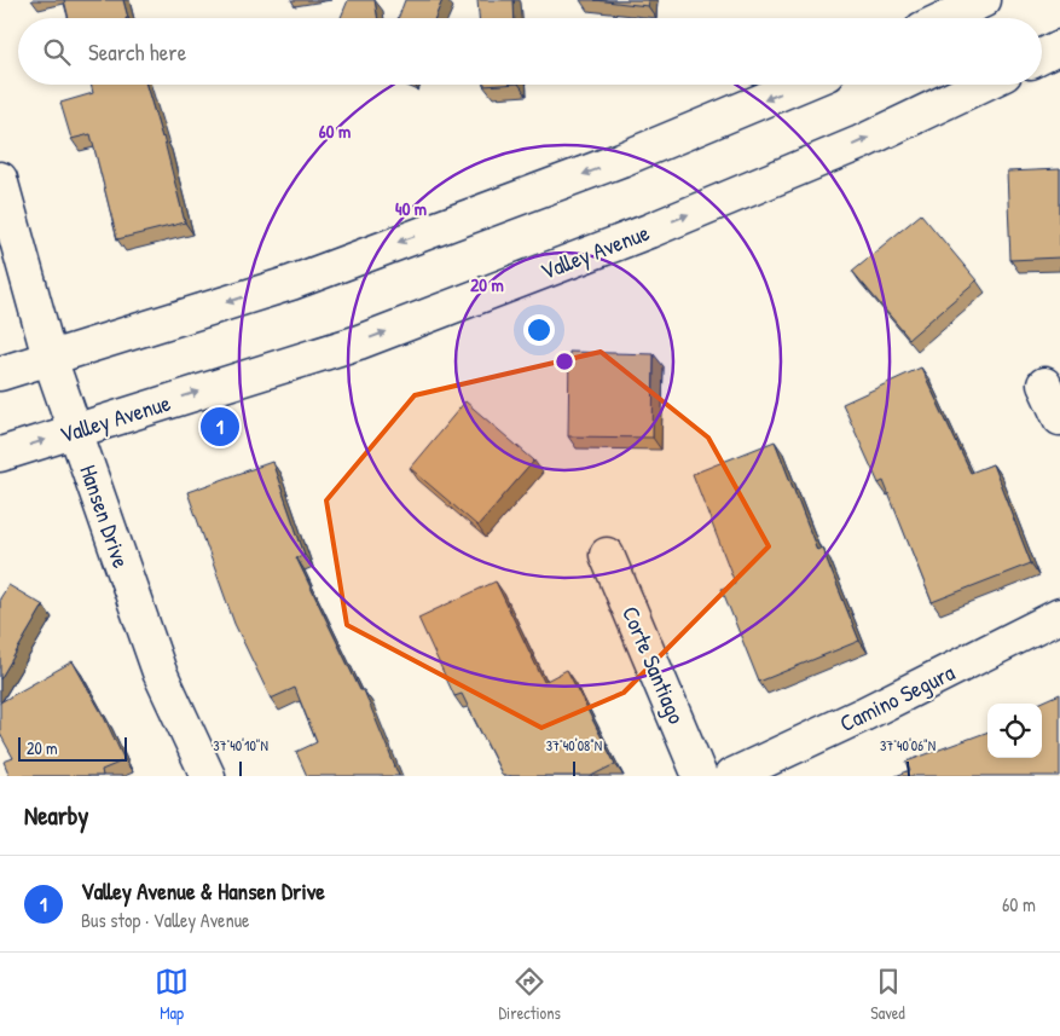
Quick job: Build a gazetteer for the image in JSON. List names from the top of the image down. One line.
{"streets":{"main road":["Valley Avenue","Hansen Drive","Corte Santiago","Camino Segura"]},"crossings":[["Valley Avenue","Hansen Drive"]],"scale_bar":"20 m","page":{"search":"Search here","pins":"1","scale":"20 m","heading":"Nearby","list":[{"mark":"1","name":"Valley Avenue & Hansen Drive","note":"Bus stop · Valley Avenue","value":"60 m"}],"nav":["Map","Directions","Saved"]},"coordinates":["37°40'10\"N","37°40'08\"N","37°40'06\"N"],"rings":["60 m","40 m","20 m"]}
